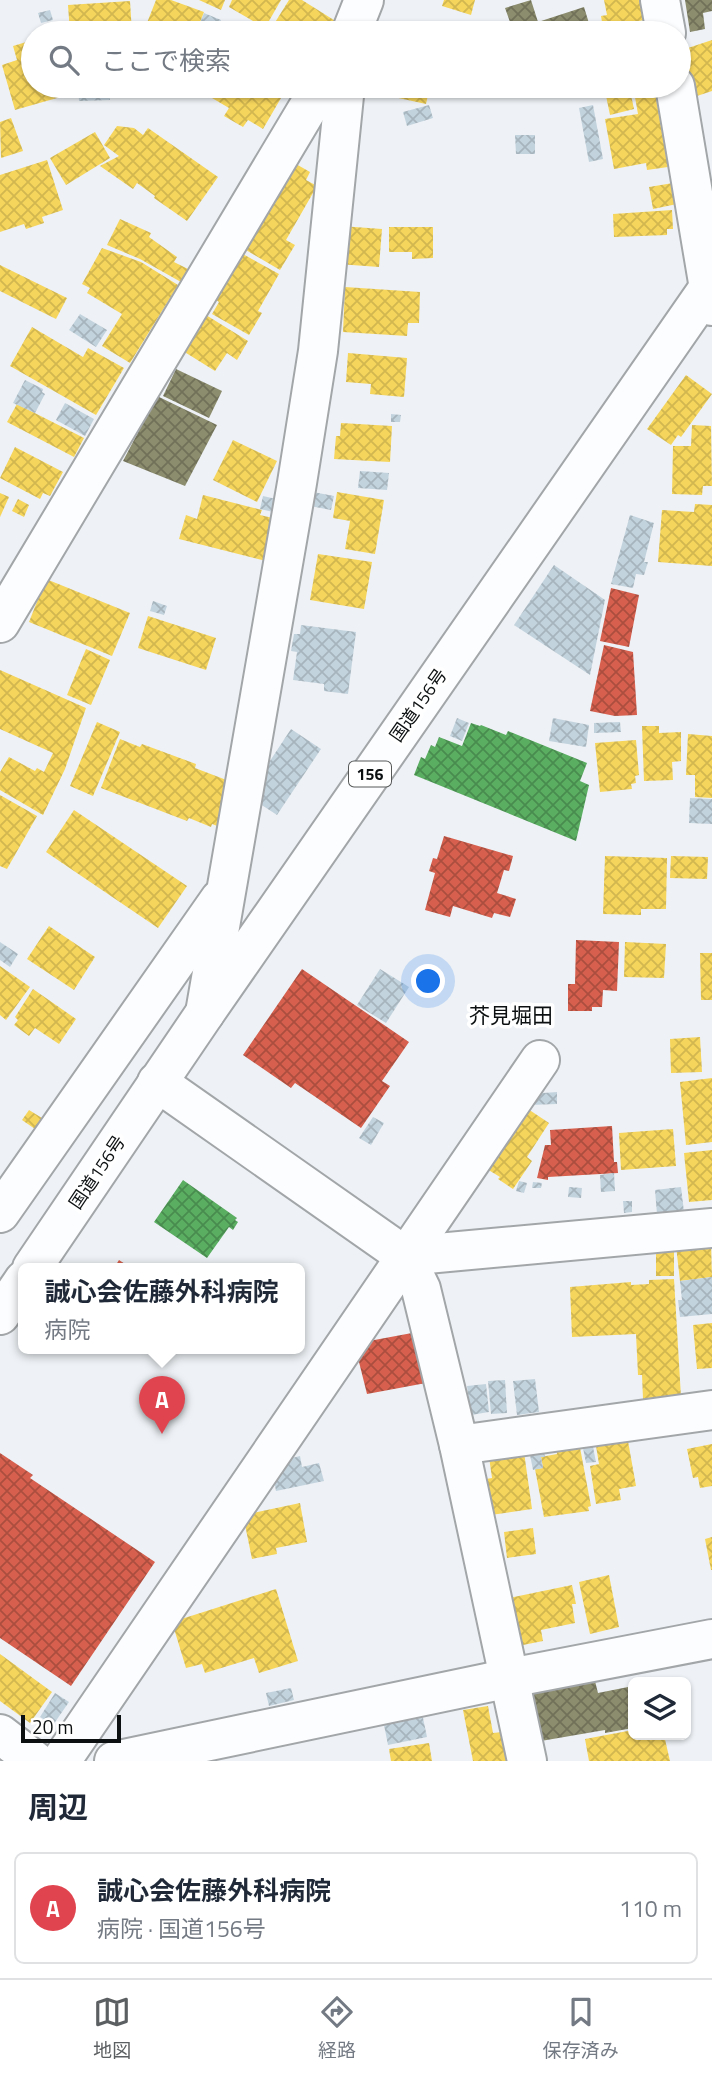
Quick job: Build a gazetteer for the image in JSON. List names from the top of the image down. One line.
{"streets":{"main road":["国道156号","156"]},"districts":["芥見堀田"],"scale_bar":"20 m","page":{"search":"ここで検索","popup":["誠心会佐藤外科病院","病院"],"pins":"A","scale":"20 m","heading":"周辺","list":[{"mark":"A","name":"誠心会佐藤外科病院","note":"病院 · 国道156号","value":"110 m"}],"nav":["地図","経路","保存済み"]}}
